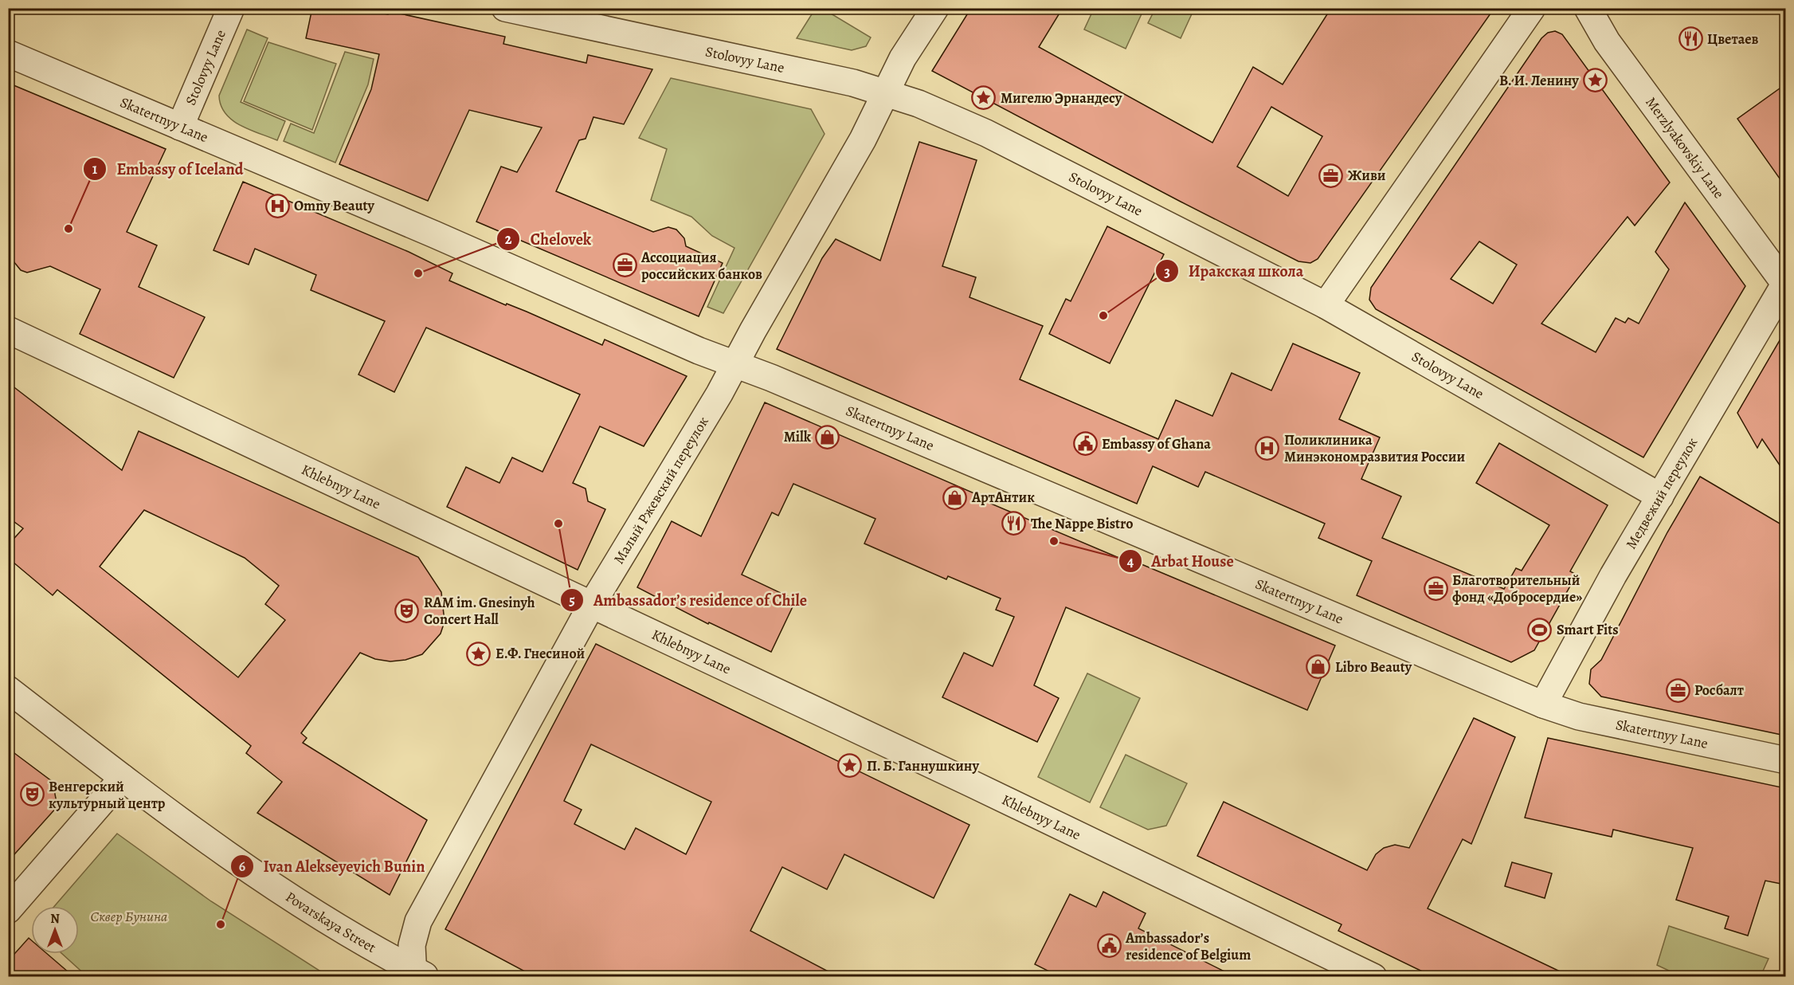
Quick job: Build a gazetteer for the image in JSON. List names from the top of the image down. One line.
{"streets":{"street":["Stolovyy Lane","Skatertnyy Lane","Merzlyakovskiy Lane","Khlebnyy Lane","Малый Ржевский переулок","Медвежий переулок","Povarskaya Street"]},"crossings":[["Stolovyy Lane","Skatertnyy Lane"],["Stolovyy Lane","Малый Ржевский переулок"],["Stolovyy Lane","Медвежий переулок"],["Skatertnyy Lane","Малый Ржевский переулок"],["Skatertnyy Lane","Медвежий переулок"],["Merzlyakovskiy Lane","Медвежий переулок"],["Khlebnyy Lane","Малый Ржевский переулок"],["Малый Ржевский переулок","Povarskaya Street"]],"parks":["Сквер Бунина"],"places":{"restaurant":["Цветаев","The Nappe Bistro"],"place":["В. И. Ленину","Мигелю Эрнандесу","Е.Ф. Гнесиной","П. Б. Ганнушкину"],"office":["Живи","Ассоциация российских банков","Благотворительный фонд «Добросердие»","Росбалт"],"hospital":["Omny Beauty","Поликлиника Минэкономразвития России"],"other":["Embassy of Iceland","Chelovek","Иракская школа","Ambassador’s residence of Chile","Arbat House","Ivan Alekseyevich Bunin"],"shop":["Milk","АртАнтик","Libro Beauty"],"public building":["Embassy of Ghana","Ambassador’s residence of Belgium"],"theatre":["RAM im. Gnesinyh Concert Hall","Венгерский культурный центр"],"sports":["Smart Fits"]},"north":"top"}
